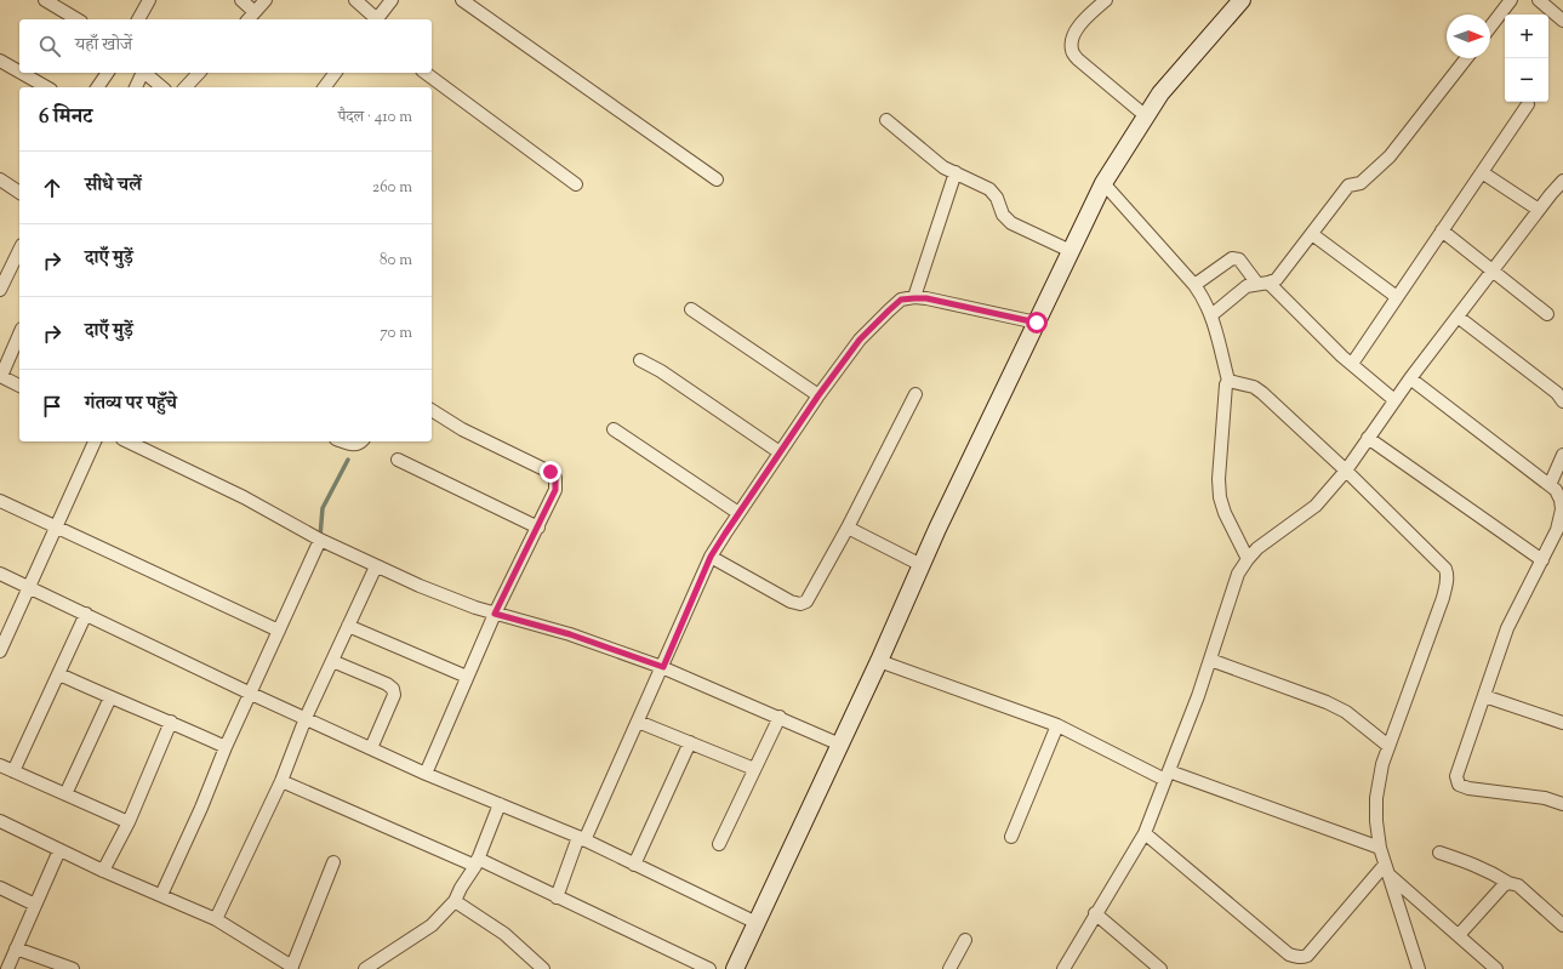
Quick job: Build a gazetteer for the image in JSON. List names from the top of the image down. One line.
{"north":"right","page":{"map_buttons":["+","−"],"search":"यहाँ खोजें","heading":["6 मिनट","पैदल · 410 m"],"list":[["सीधे चलें","260 m"],["दाएँ मुड़ें","80 m"],["दाएँ मुड़ें","70 m"],"गंतव्य पर पहुँचे"]}}
